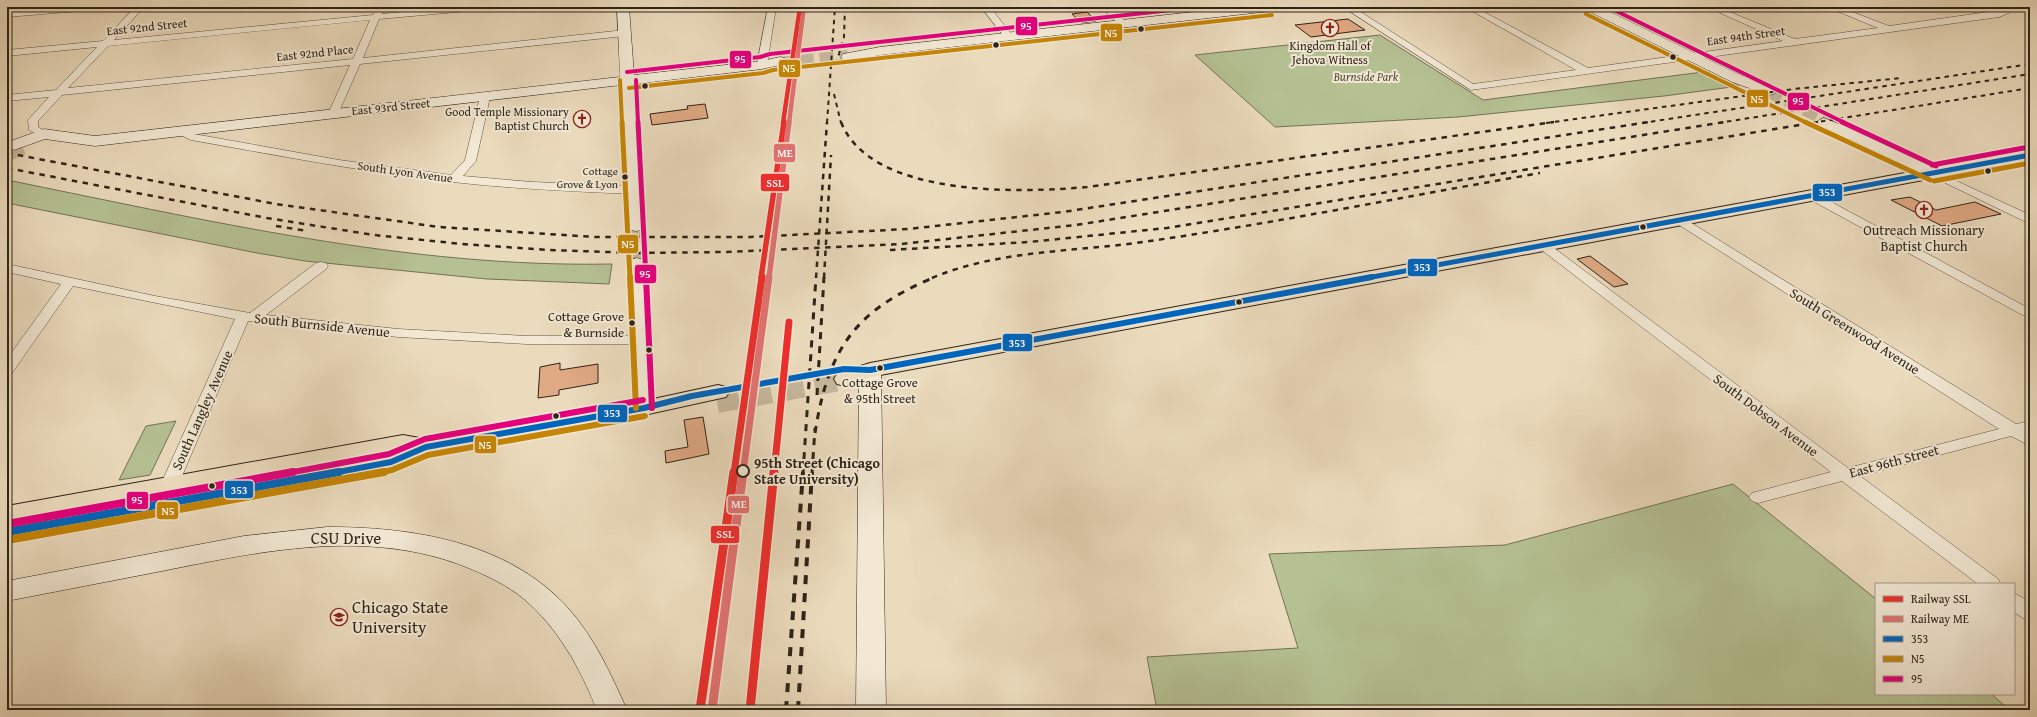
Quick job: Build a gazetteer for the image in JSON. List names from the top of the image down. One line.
{"streets":{"street":["East 92nd Street","East 94th Street","East 92nd Place","East 93rd Street","South Lyon Avenue","South Burnside Avenue","South Greenwood Avenue","South Langley Avenue","South Dobson Avenue","East 96th Street","CSU Drive"]},"crossings":[["East 93rd Street","South Lyon Avenue"],["South Burnside Avenue","South Langley Avenue"],["South Greenwood Avenue","East 96th Street"],["South Dobson Avenue","East 96th Street"]],"parks":["Burnside Park"],"places":{"church":["Kingdom Hall of Jehova Witness","Good Temple Missionary Baptist Church","Outreach Missionary Baptist Church"],"other":["Cottage Grove & Lyon","Cottage Grove & Burnside","Cottage Grove & 95th Street","95th Street (Chicago State University)"],"school or university":["Chicago State University"]},"lines":["rail line SSL","rail line ME","transit line 95","transit line N5","transit line 353"],"legend":["Railway SSL","Railway ME","353","N5","95"]}
